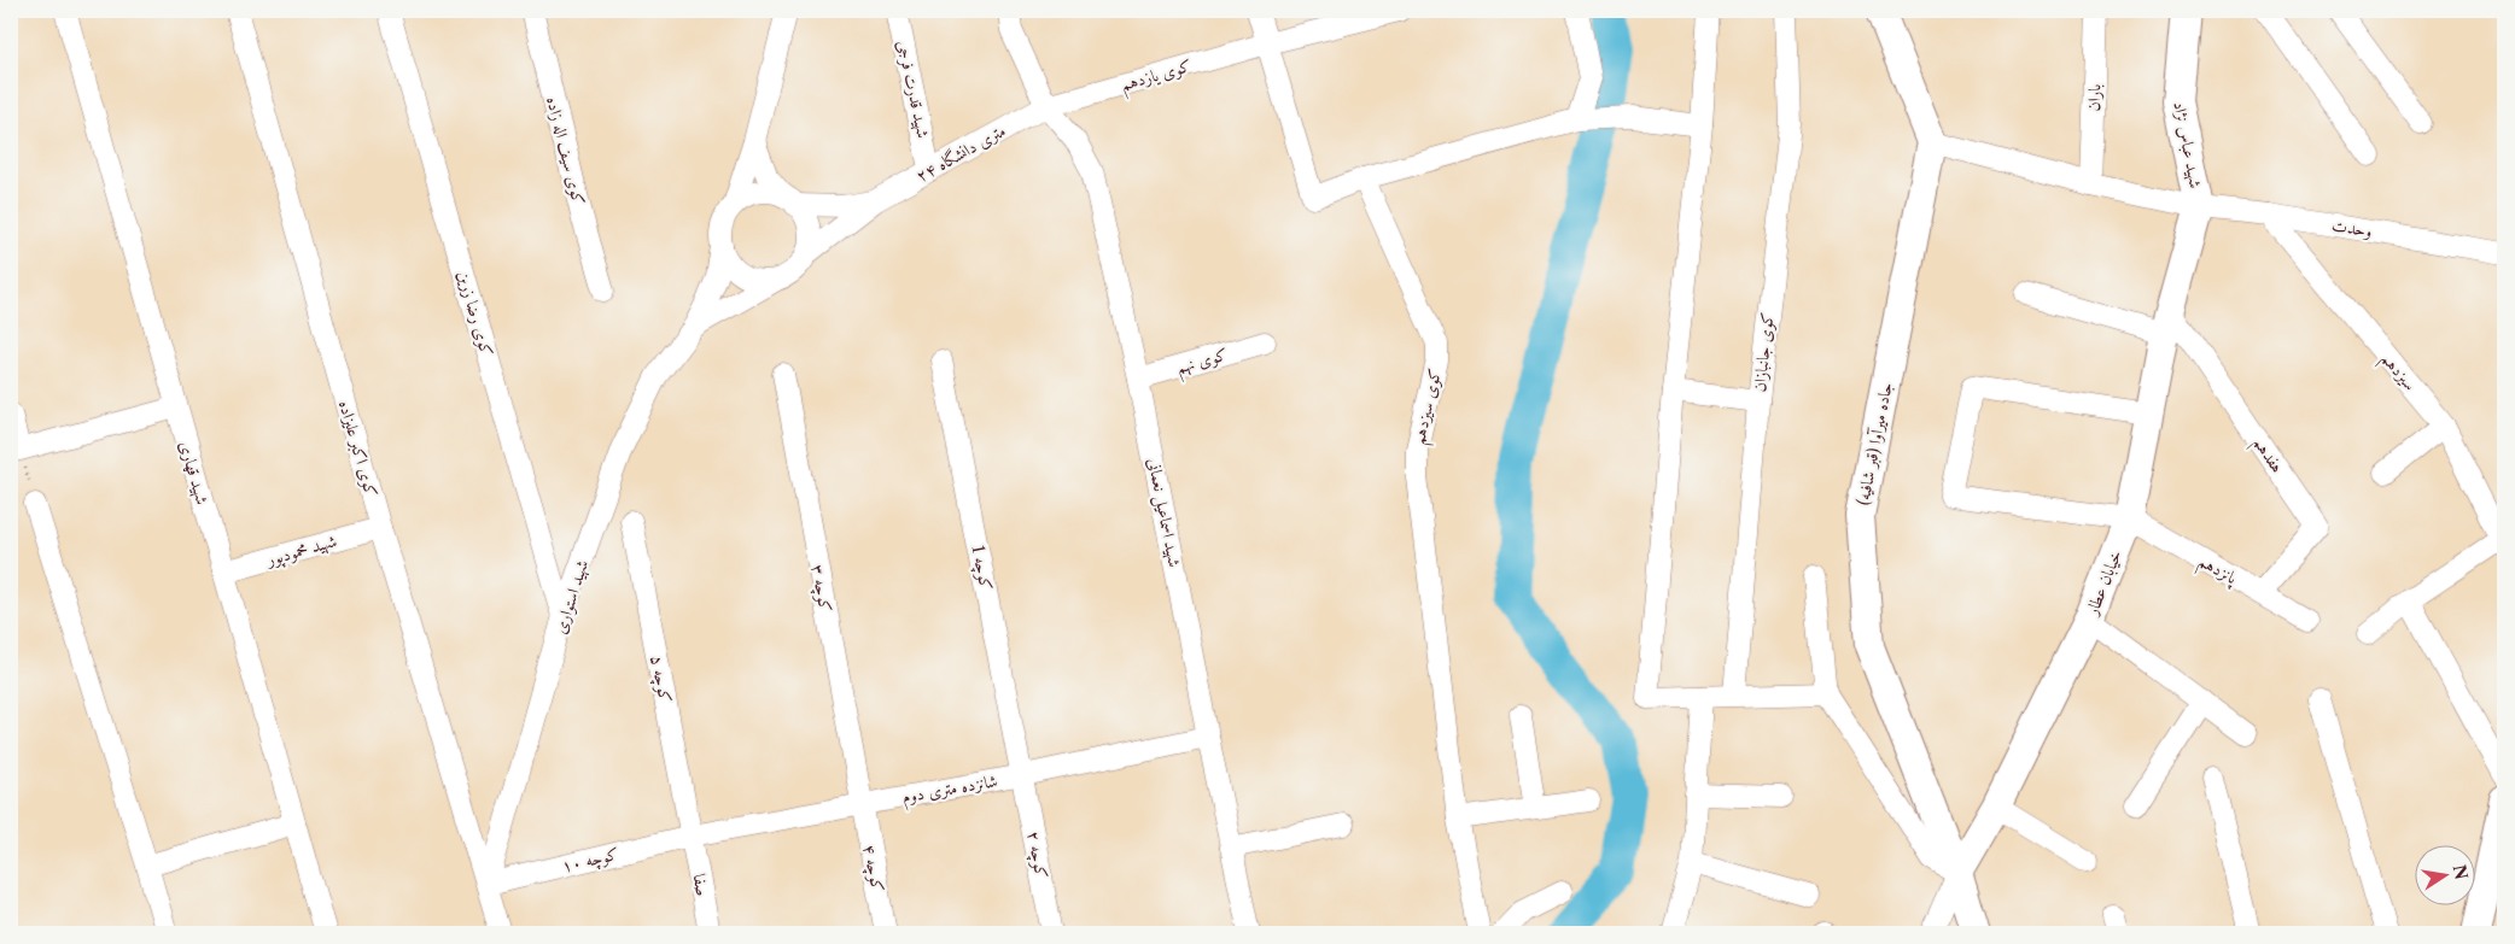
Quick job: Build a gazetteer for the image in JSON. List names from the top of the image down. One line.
{"streets":{"street":["کوی یازدهم","شهید قدرت فرجی","باران","شهید عباس نژاد","کوی سیف اله زاده","۲۴ متری دانشگاه","وحدت","کوی رضا زرین","کوی جانبازان","کوی نهم","سیزدهم","کوی سیزدهم","جاده میرآوا (قبر شافیه)","کوی اکبر علیزاده","هفدهم","شهید قهاری","شهید اسماعیل نعمانی","شهید محمودپور","کوچه 1","پانزدهم","خیابان عطار","کوچه ۳","شهید استواری","کوچه ۵","شانزده متری دوم","کوچه ۲","کوچه ۱۰","کوچه ۴","صفا"]},"crossings":[["کوی یازدهم","۲۴ متری دانشگاه"],["کوی یازدهم","شهید اسماعیل نعمانی"],["شهید قدرت فرجی","۲۴ متری دانشگاه"],["باران","وحدت"],["شهید عباس نژاد","وحدت"],["شهید عباس نژاد","خیابان عطار"],["۲۴ متری دانشگاه","شهید اسماعیل نعمانی"],["۲۴ متری دانشگاه","شهید استواری"],["وحدت","سیزدهم"],["وحدت","جاده میرآوا (قبر شافیه)"],["وحدت","خیابان عطار"],["کوی رضا زرین","شهید استواری"],["کوی نهم","شهید اسماعیل نعمانی"],["جاده میرآوا (قبر شافیه)","خیابان عطار"],["کوی اکبر علیزاده","شهید محمودپور"],["کوی اکبر علیزاده","شهید استواری"],["کوی اکبر علیزاده","کوچه ۱۰"],["هفدهم","پانزدهم"],["هفدهم","خیابان عطار"],["شهید قهاری","شهید محمودپور"],["شهید اسماعیل نعمانی","شانزده متری دوم"],["کوچه 1","شانزده متری دوم"],["کوچه 1","کوچه ۲"],["پانزدهم","خیابان عطار"],["کوچه ۳","شانزده متری دوم"],["کوچه ۳","کوچه ۴"],["شهید استواری","کوچه ۱۰"],["کوچه ۵","شانزده متری دوم"],["کوچه ۵","کوچه ۱۰"],["کوچه ۵","صفا"],["شانزده متری دوم","کوچه ۲"],["شانزده متری دوم","کوچه ۱۰"],["شانزده متری دوم","کوچه ۴"],["شانزده متری دوم","صفا"],["کوچه ۱۰","صفا"]],"north":"right"}
